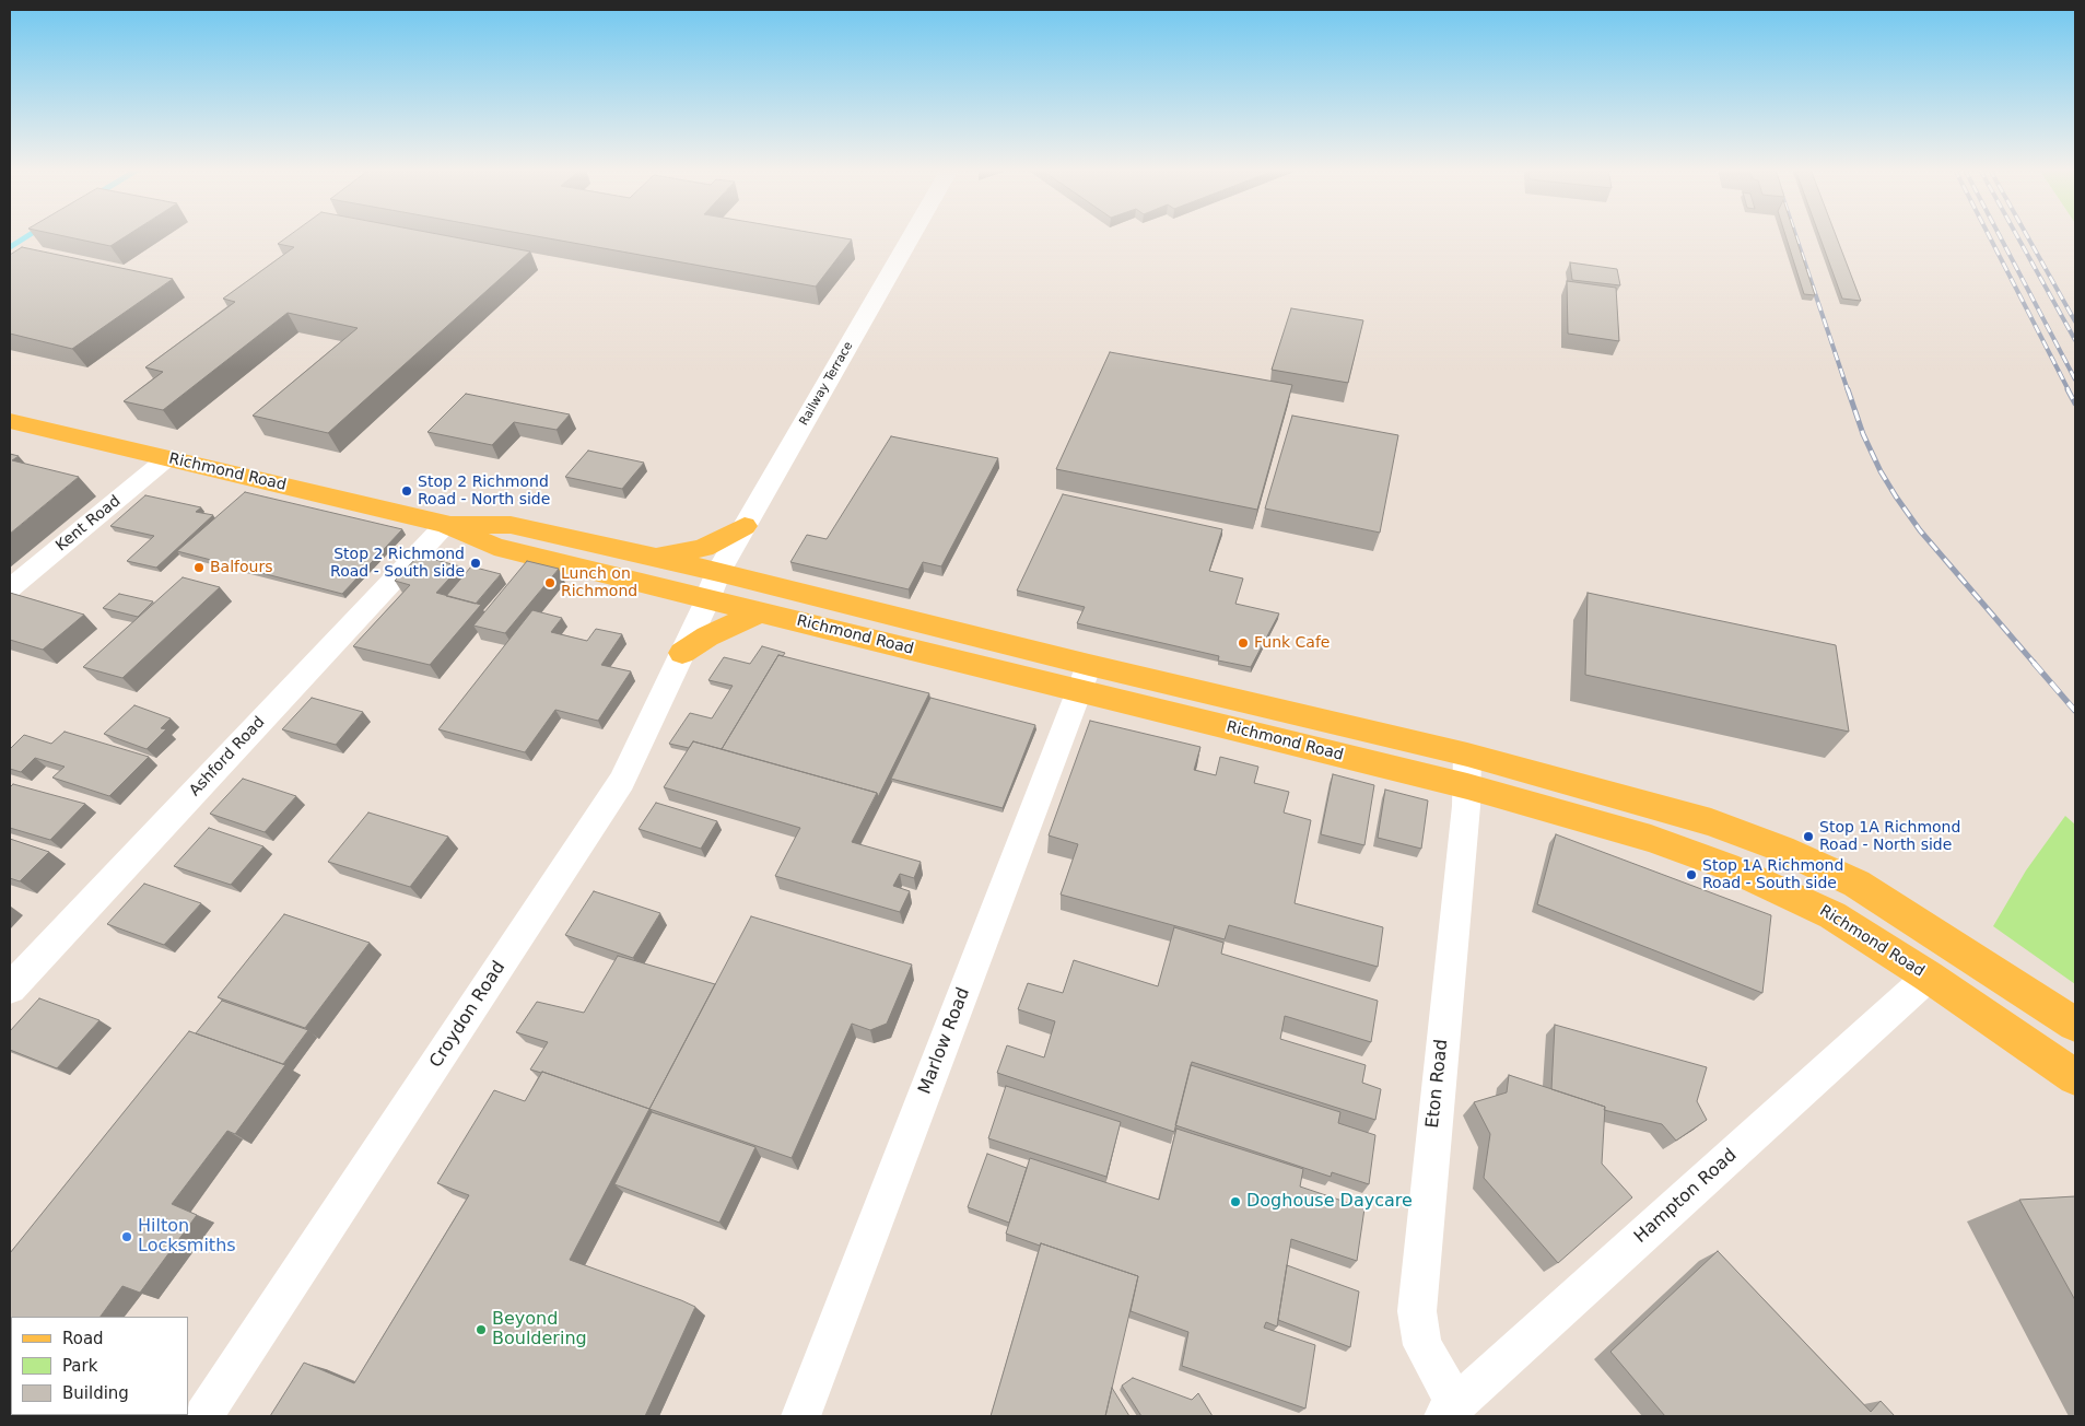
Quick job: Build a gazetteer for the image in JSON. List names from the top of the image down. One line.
{"streets":{"main road":["Railway Terrace","Richmond Road"],"street":["Kent Road","Ashford Road","Croydon Road","Marlow Road","Eton Road","Hampton Road"]},"crossings":[["Railway Terrace","Richmond Road"],["Railway Terrace","Croydon Road"],["Richmond Road","Kent Road"],["Richmond Road","Ashford Road"],["Richmond Road","Croydon Road"],["Richmond Road","Marlow Road"],["Richmond Road","Eton Road"],["Richmond Road","Hampton Road"],["Eton Road","Hampton Road"]],"places":["Stop 2 Richmond Road - North side","Stop 2 Richmond Road - South side","Balfours","Lunch on Richmond","Funk Cafe","Stop 1A Richmond Road - North side","Stop 1A Richmond Road - South side","Doghouse Daycare","Hilton Locksmiths","Beyond Bouldering"],"legend":["Road","Park","Building"]}
